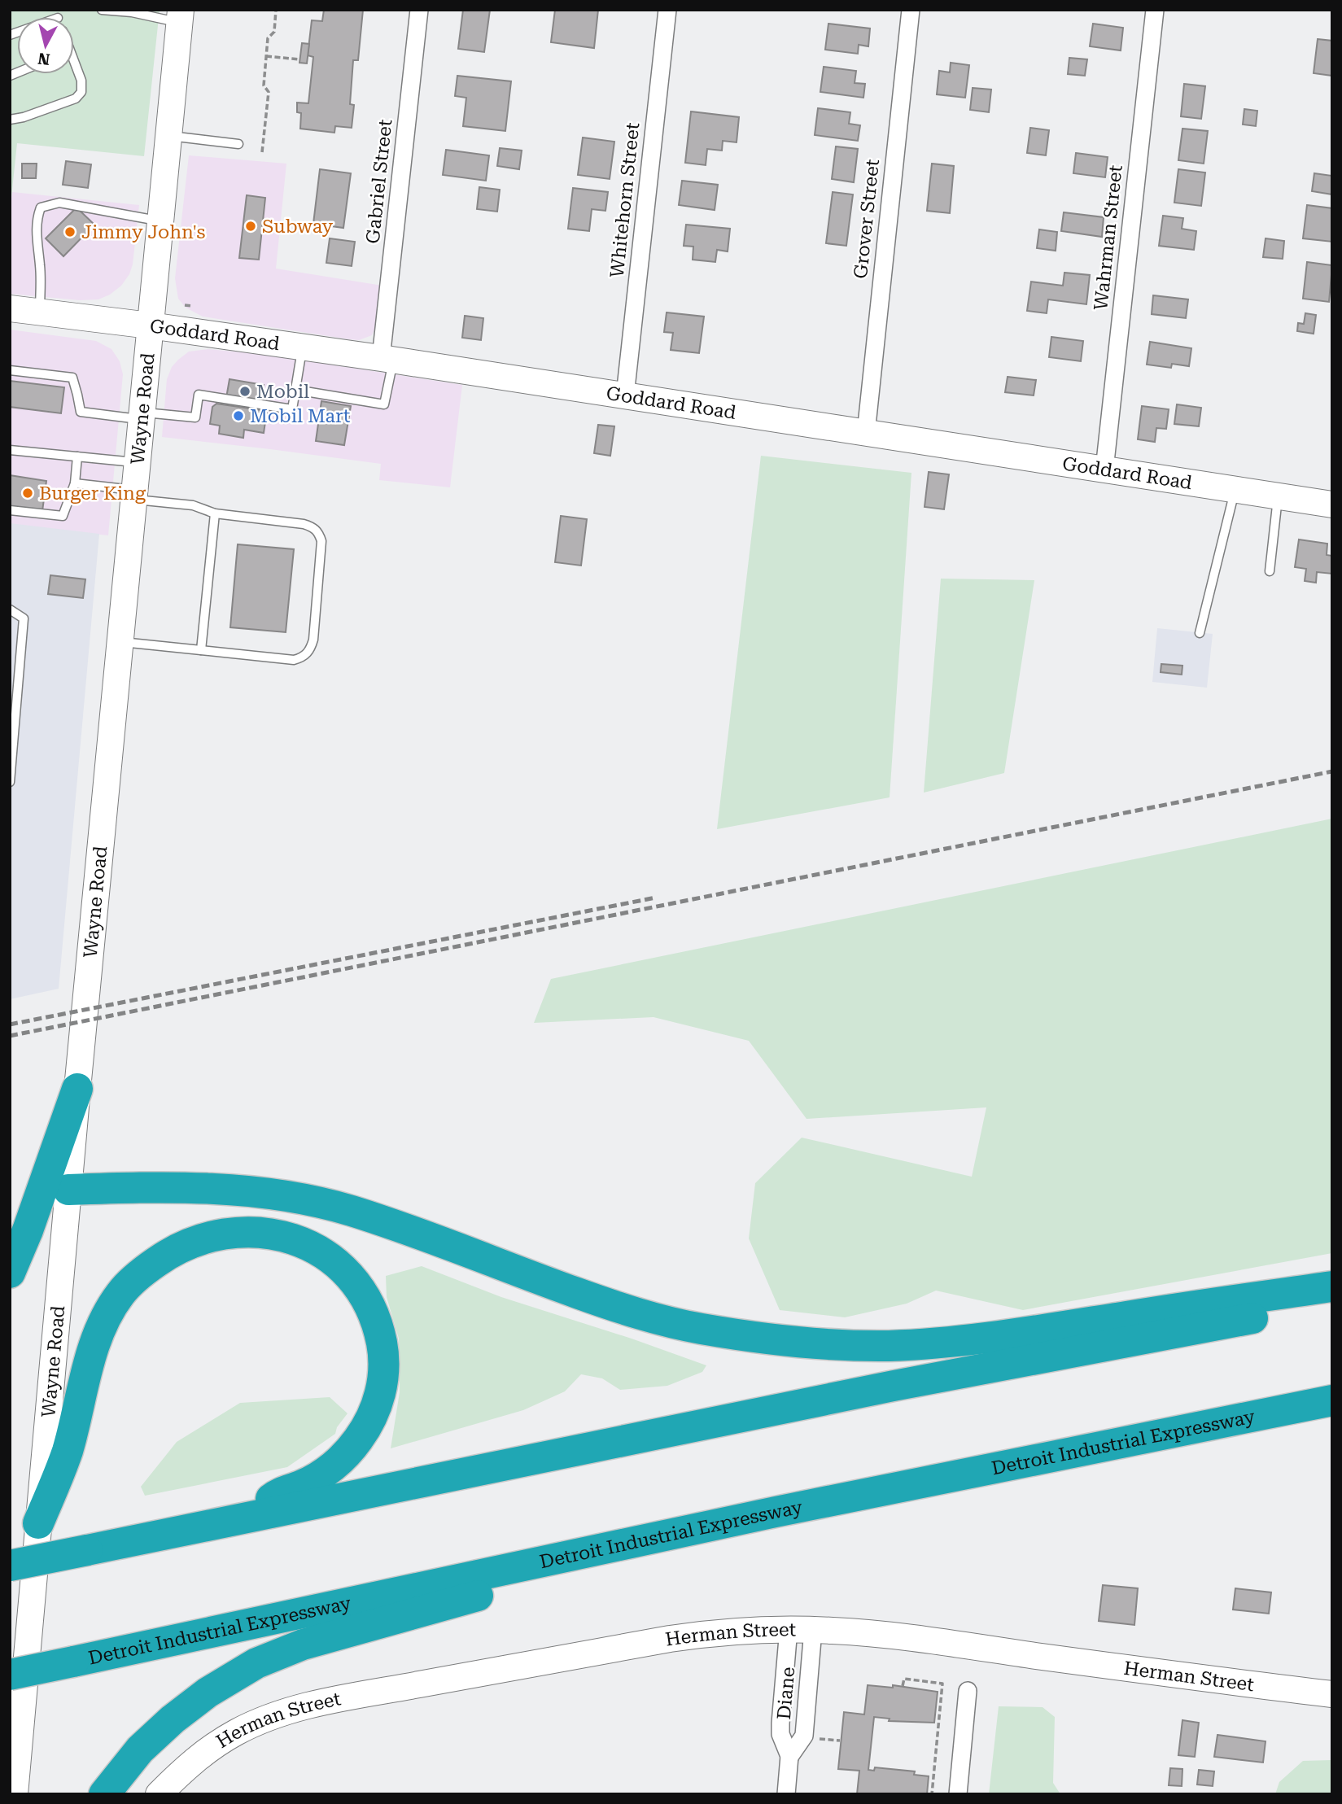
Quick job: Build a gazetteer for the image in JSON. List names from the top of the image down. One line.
{"streets":{"highway":["Detroit Industrial Expressway"],"main road":["Goddard Road","Wayne Road","Herman Street"],"street":["Gabriel Street","Whitehorn Street","Grover Street","Wahrman Street","Diane"]},"crossings":[["Gabriel Street","Goddard Road"],["Whitehorn Street","Goddard Road"],["Grover Street","Goddard Road"],["Wahrman Street","Goddard Road"],["Goddard Road","Wayne Road"],["Herman Street","Diane"]],"places":["Subway","Jimmy John's","Mobil","Mobil Mart","Burger King"],"north":"bottom"}
